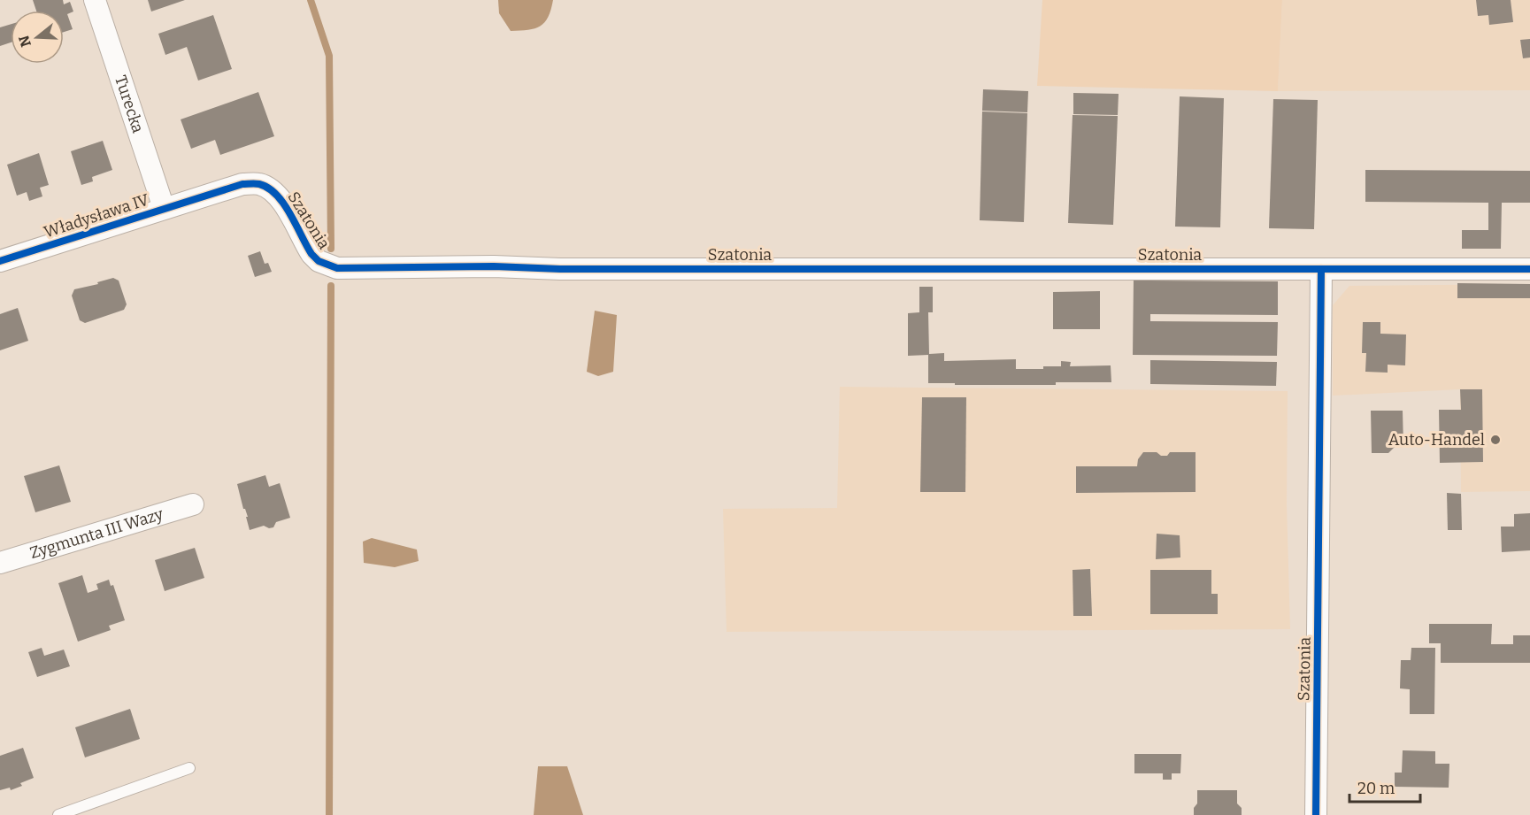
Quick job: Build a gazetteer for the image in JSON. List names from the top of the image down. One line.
{"streets":{"street":["Turecka","Władysława IV","Szatonia","Zygmunta III Wazy"]},"crossings":[["Turecka","Władysława IV"],["Władysława IV","Szatonia"]],"places":["Auto-Handel"],"scale_bar":"20 m","north":"left"}
